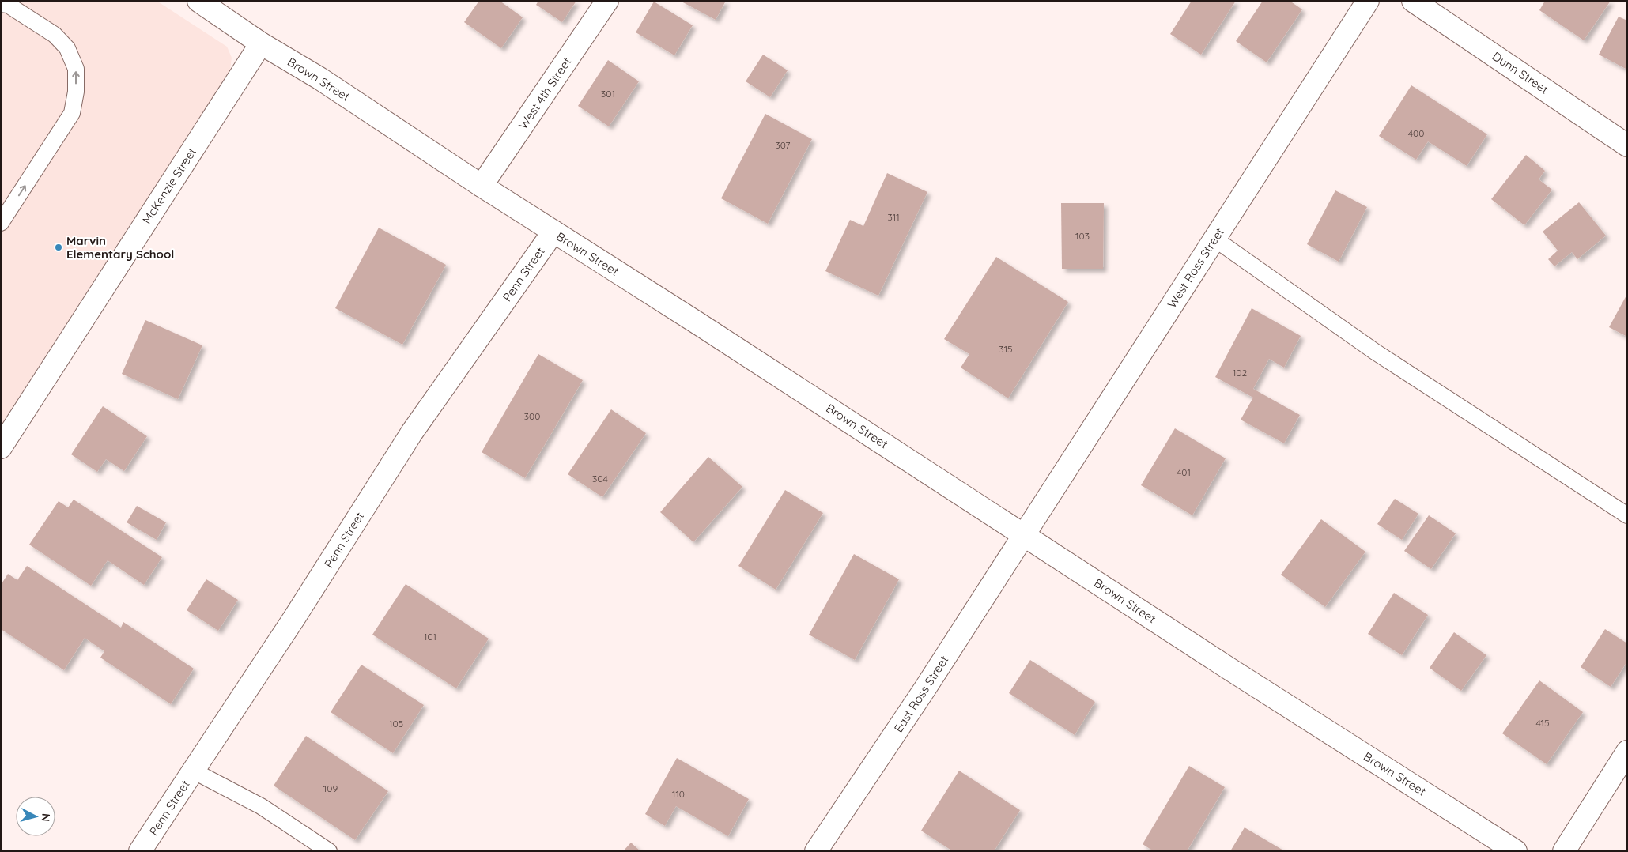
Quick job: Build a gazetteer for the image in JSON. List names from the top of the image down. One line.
{"streets":{"street":["Dunn Street","Brown Street","West 4th Street","McKenzie Street","West Ross Street","Penn Street","East Ross Street"]},"crossings":[["Brown Street","West 4th Street"],["Brown Street","McKenzie Street"],["Brown Street","West Ross Street"],["Brown Street","Penn Street"],["Brown Street","East Ross Street"],["West Ross Street","East Ross Street"]],"places":["Marvin Elementary School"],"house_numbers":["301","400","307","311","103","315","102","300","401","304","101","415","105","109","110"],"north":"right"}
